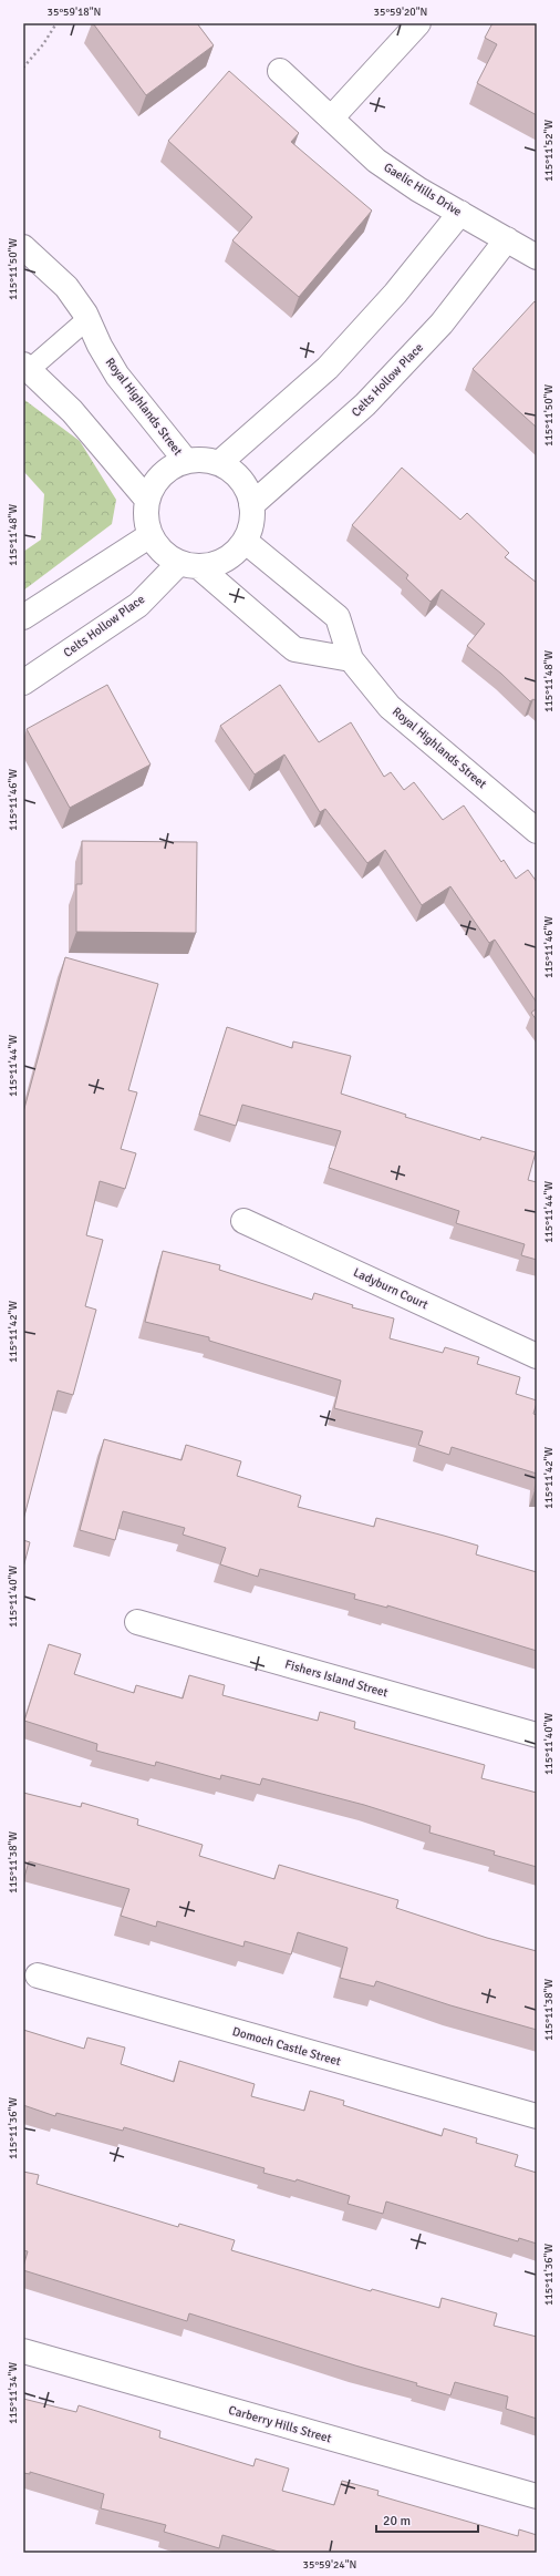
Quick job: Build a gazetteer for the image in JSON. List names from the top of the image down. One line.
{"streets":{"street":["Gaelic Hills Drive","Celts Hollow Place","Royal Highlands Street","Ladyburn Court","Fishers Island Street","Domoch Castle Street","Carberry Hills Street"]},"crossings":[["Gaelic Hills Drive","Celts Hollow Place"],["Celts Hollow Place","Royal Highlands Street"]],"scale_bar":"20 m","coordinates":["35°59'18\"N","35°59'20\"N","115°11'52\"W","115°11'50\"W","115°11'48\"W","115°11'46\"W","115°11'44\"W","115°11'42\"W","115°11'40\"W","115°11'38\"W","115°11'36\"W","115°11'34\"W","35°59'24\"N"]}
